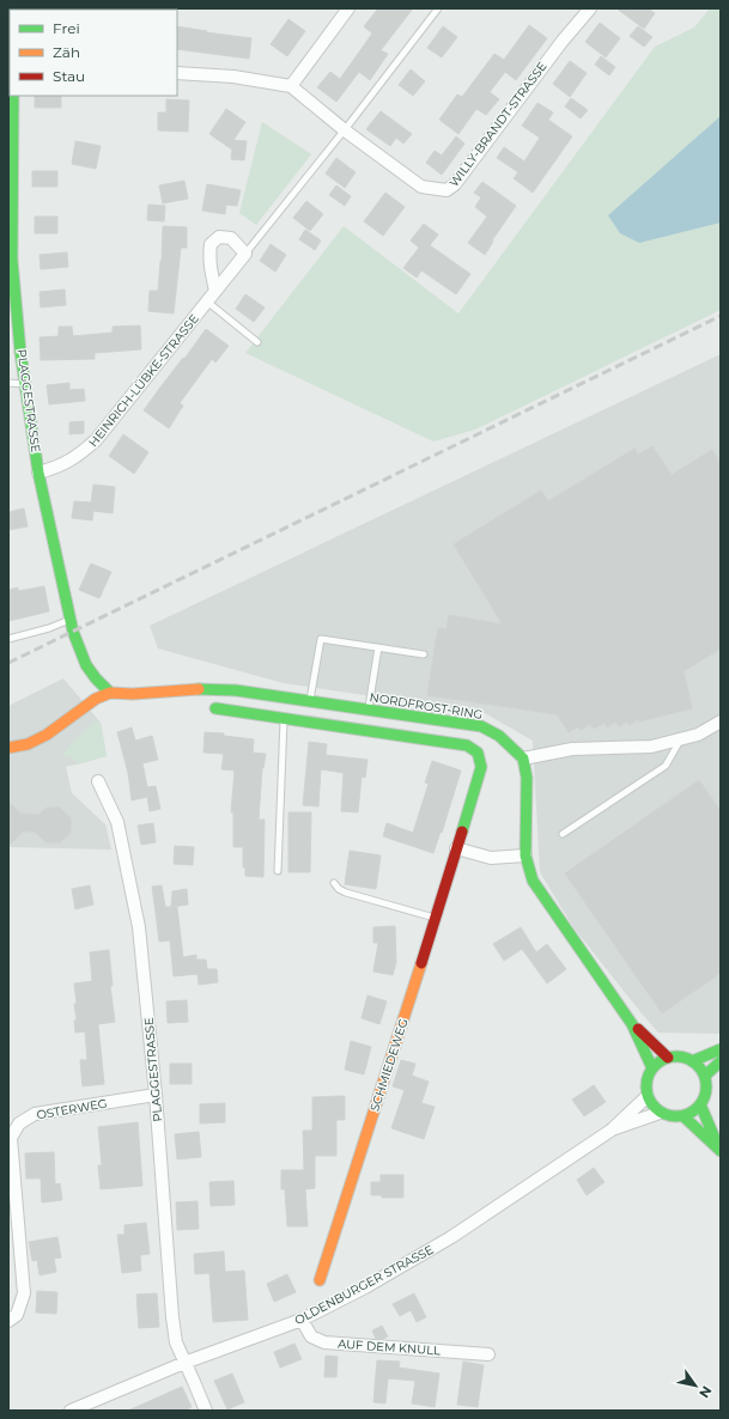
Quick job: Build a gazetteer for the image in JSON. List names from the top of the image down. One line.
{"streets":{"street":["WILLY-BRANDT-STRASSE","HEINRICH-LÜBKE-STRASSE","PLAGGESTRASSE","NORDFROST-RING","SCHMIEDEWEG","OSTERWEG","OLDENBURGER STRASSE","AUF DEM KNULL"]},"crossings":[["WILLY-BRANDT-STRASSE","HEINRICH-LÜBKE-STRASSE"],["HEINRICH-LÜBKE-STRASSE","PLAGGESTRASSE"],["PLAGGESTRASSE","NORDFROST-RING"],["PLAGGESTRASSE","OSTERWEG"],["PLAGGESTRASSE","OLDENBURGER STRASSE"],["OLDENBURGER STRASSE","AUF DEM KNULL"]],"legend":["Frei","Zäh","Stau"],"north":"bottom right"}
